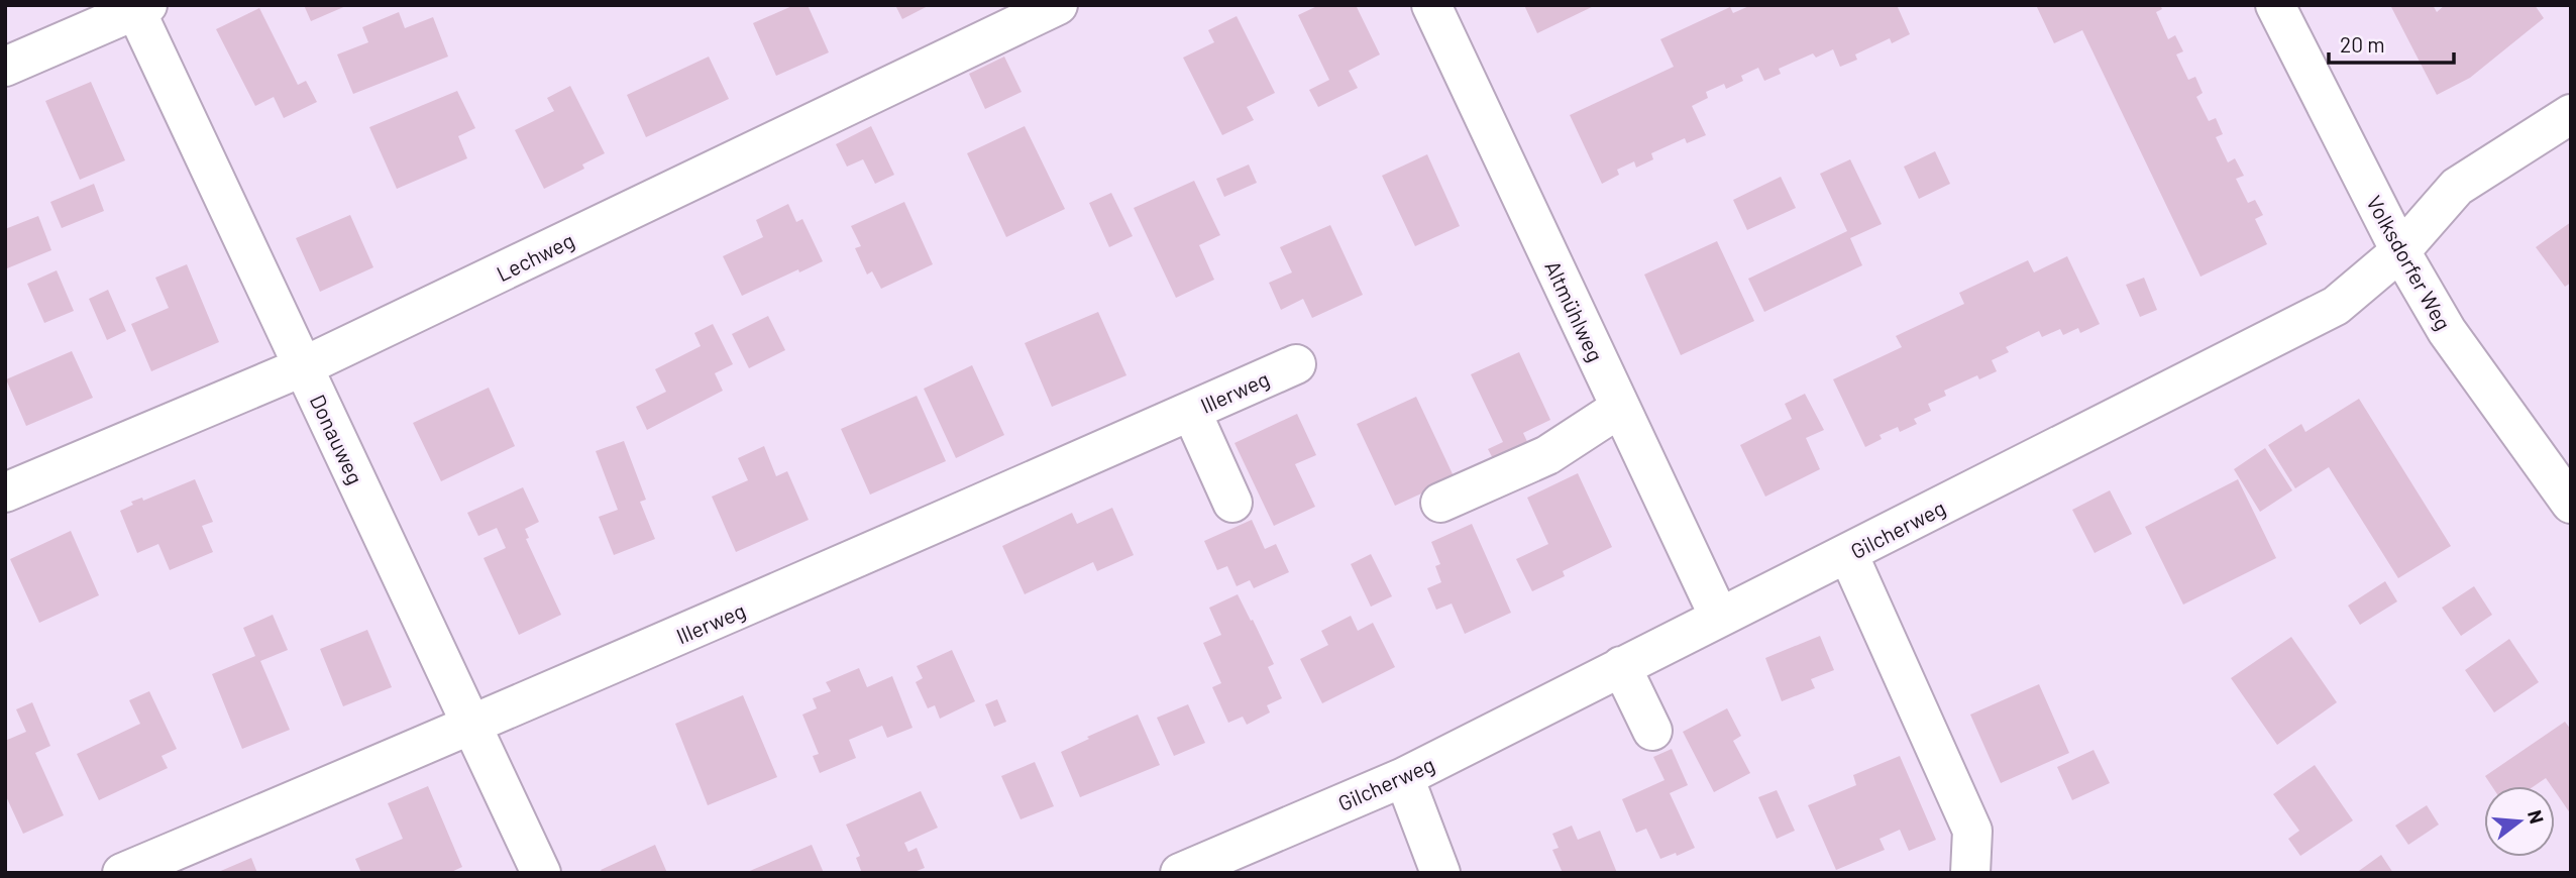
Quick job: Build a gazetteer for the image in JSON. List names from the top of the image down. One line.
{"streets":{"street":["Lechweg","Volksdorfer Weg","Altmühlweg","Illerweg","Donauweg","Gilcherweg"]},"crossings":[["Lechweg","Donauweg"],["Volksdorfer Weg","Gilcherweg"],["Altmühlweg","Gilcherweg"],["Illerweg","Donauweg"]],"scale_bar":"20 m","north":"right"}
